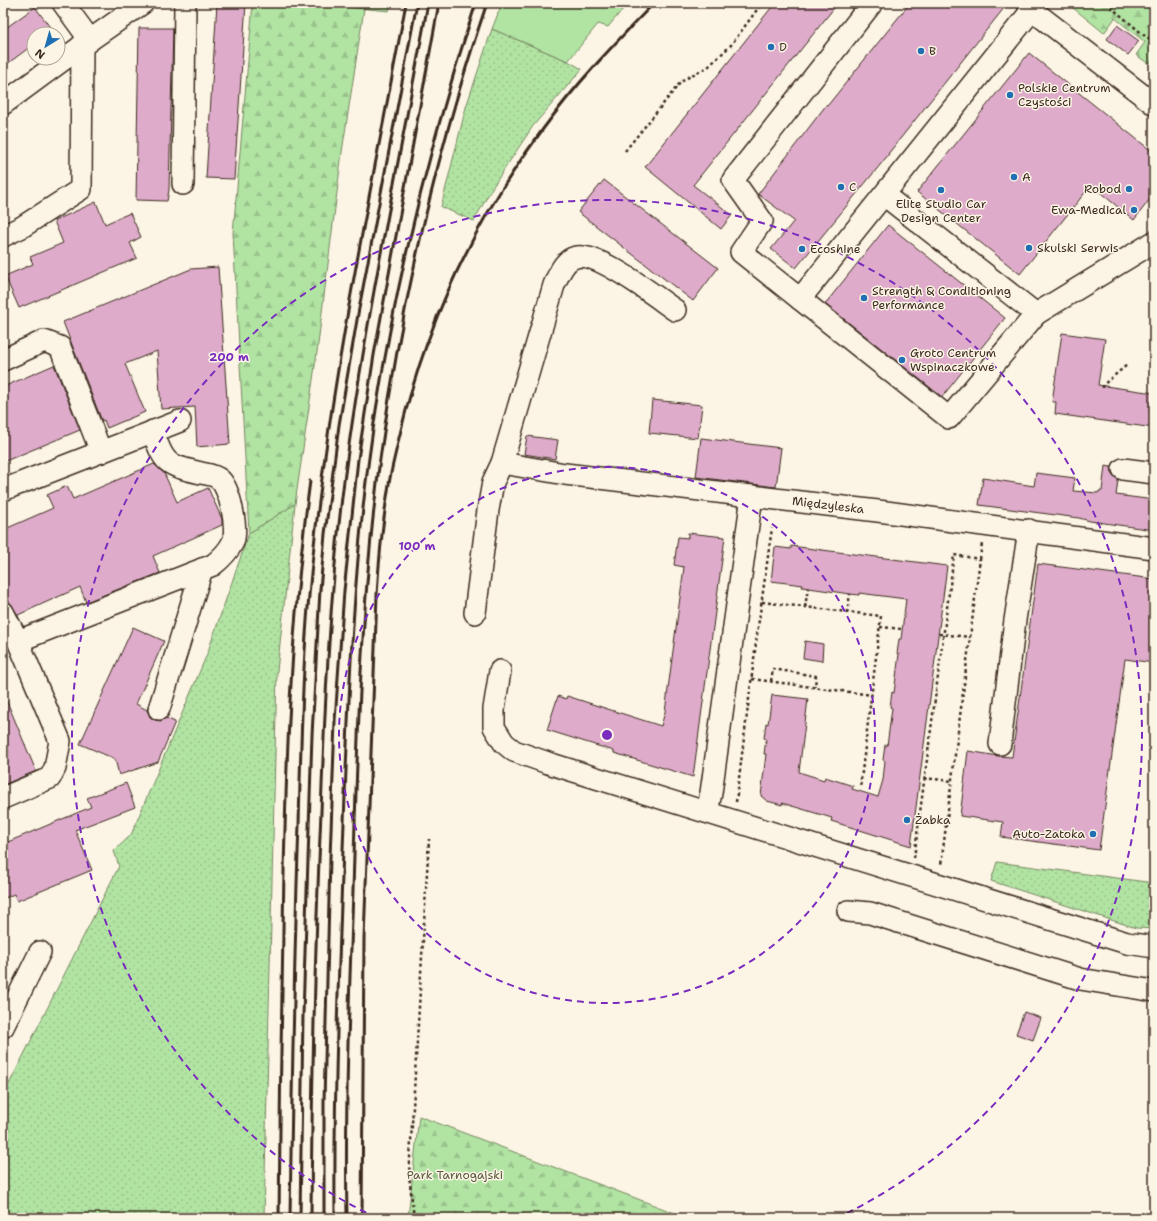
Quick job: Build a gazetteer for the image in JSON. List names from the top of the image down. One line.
{"streets":{"lane":["Międzyleska"]},"parks":["Park Tarnogajski"],"places":["D","B","Polskie Centrum Czystości","A","C","Robod","Elite Studio Car Design Center","Ewa-Medical","Skulski Serwis","Ecoshine","Strength & Conditioning Performance","Groto Centrum Wspinaczkowe","Żabka","Auto-Zatoka"],"north":"bottom left","rings":["200 m","100 m"]}
